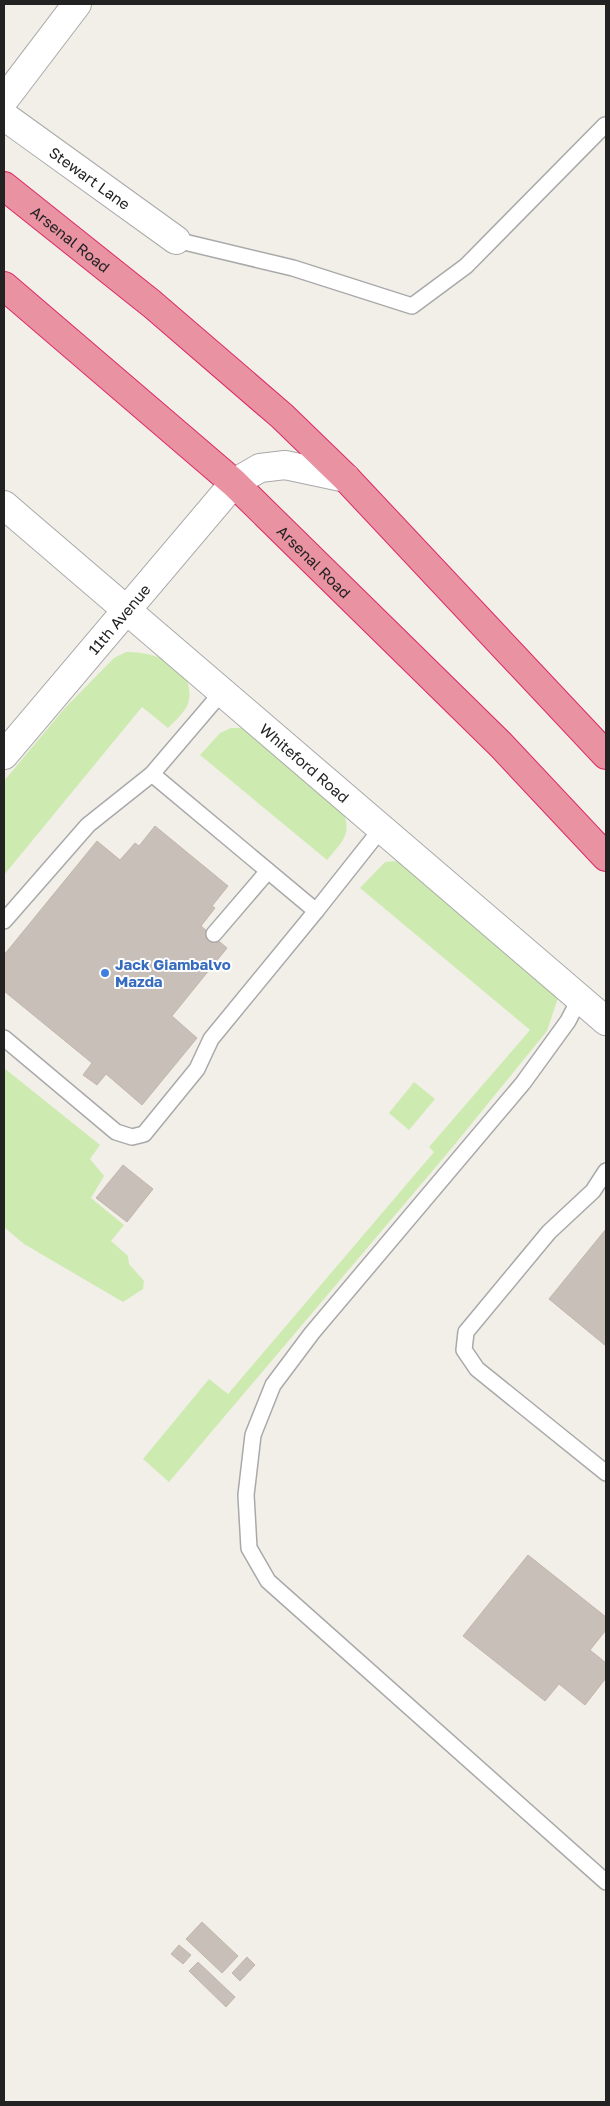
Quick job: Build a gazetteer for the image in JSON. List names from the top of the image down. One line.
{"streets":{"highway":["Arsenal Road"],"street":["Stewart Lane","11th Avenue","Whiteford Road"]},"crossings":[["Arsenal Road","11th Avenue"],["11th Avenue","Whiteford Road"]],"places":["Jack Giambalvo Mazda"]}
